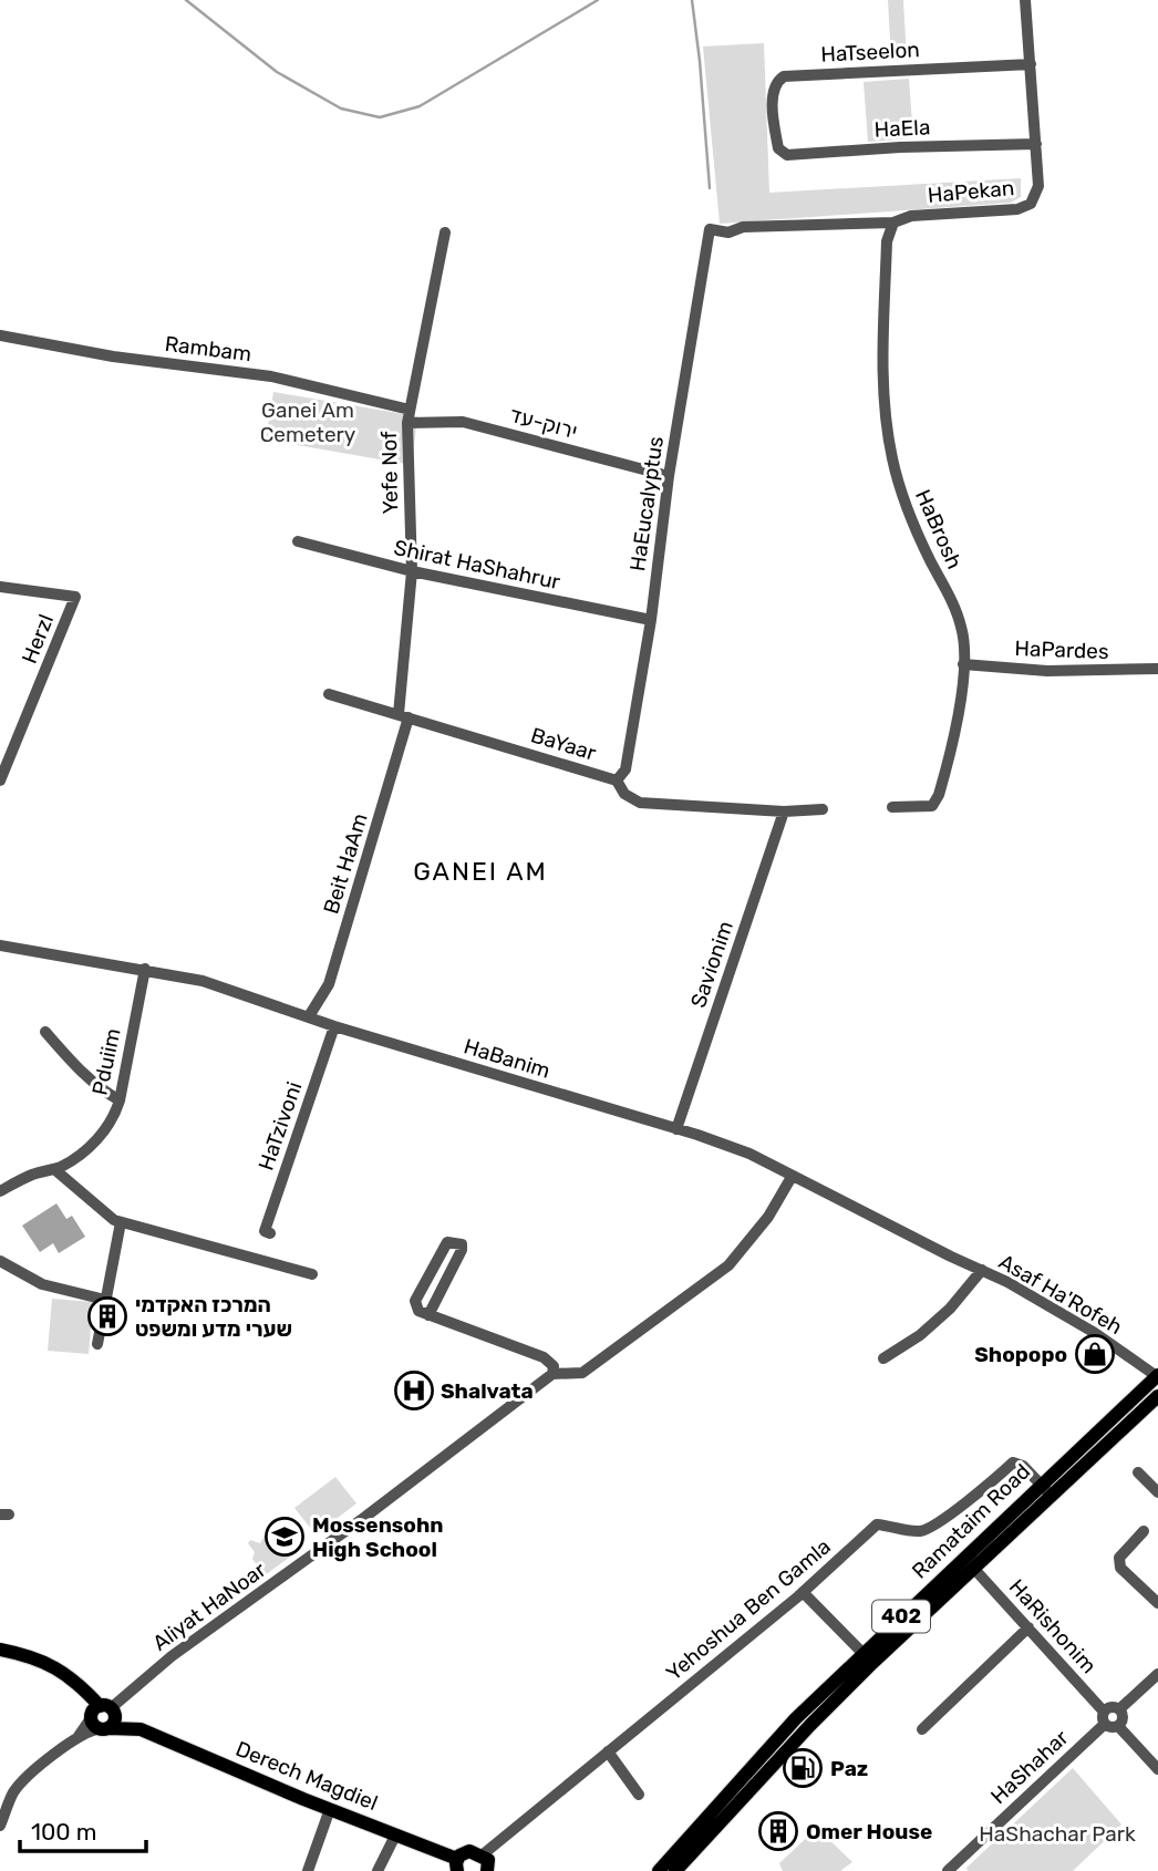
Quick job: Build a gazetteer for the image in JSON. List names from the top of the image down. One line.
{"streets":{"main road":["Ramataim Road","402","Derech Magdiel"],"street":["HaTseelon","HaEla","HaPekan","Rambam","ירוק-עד","Yefe Nof","HaEucalyptus","HaBrosh","Shirat HaShahrur","Herzl","HaPardes","BaYaar","Beit HaAm","Savionim","HaBanim","Pduiim","HaTzivoni","Asaf Ha'Rofeh","Aliyat HaNoar","Yehoshua Ben Gamla","HaRishonim","HaShahar"]},"crossings":[["HaTseelon","HaEla"],["HaTseelon","HaPekan"],["HaEla","HaPekan"],["HaPekan","HaEucalyptus"],["HaPekan","HaBrosh"],["Rambam","Yefe Nof"],["ירוק-עד","Yefe Nof"],["ירוק-עד","HaEucalyptus"],["Yefe Nof","Shirat HaShahrur"],["Yefe Nof","BaYaar"],["Yefe Nof","Beit HaAm"],["HaEucalyptus","Shirat HaShahrur"],["HaEucalyptus","BaYaar"],["HaBrosh","HaPardes"],["BaYaar","Beit HaAm"],["BaYaar","Savionim"],["Beit HaAm","HaBanim"],["Savionim","HaBanim"],["HaBanim","Pduiim"],["HaBanim","HaTzivoni"],["HaBanim","Asaf Ha'Rofeh"],["Asaf Ha'Rofeh","Ramataim Road"],["Ramataim Road","Yehoshua Ben Gamla"],["Ramataim Road","HaRishonim"],["Aliyat HaNoar","Derech Magdiel"],["HaRishonim","HaShahar"]],"districts":["GANEI AM"],"parks":["Ganei Am Cemetery","HaShachar Park"],"places":{"building":["המרכז האקדמי שערי מדע ומשפט","Omer House"],"shop":["Shopopo"],"hospital":["Shalvata"],"school or university":["Mossensohn High School"],"fuel station":["Paz"]},"scale_bar":"100 m"}
